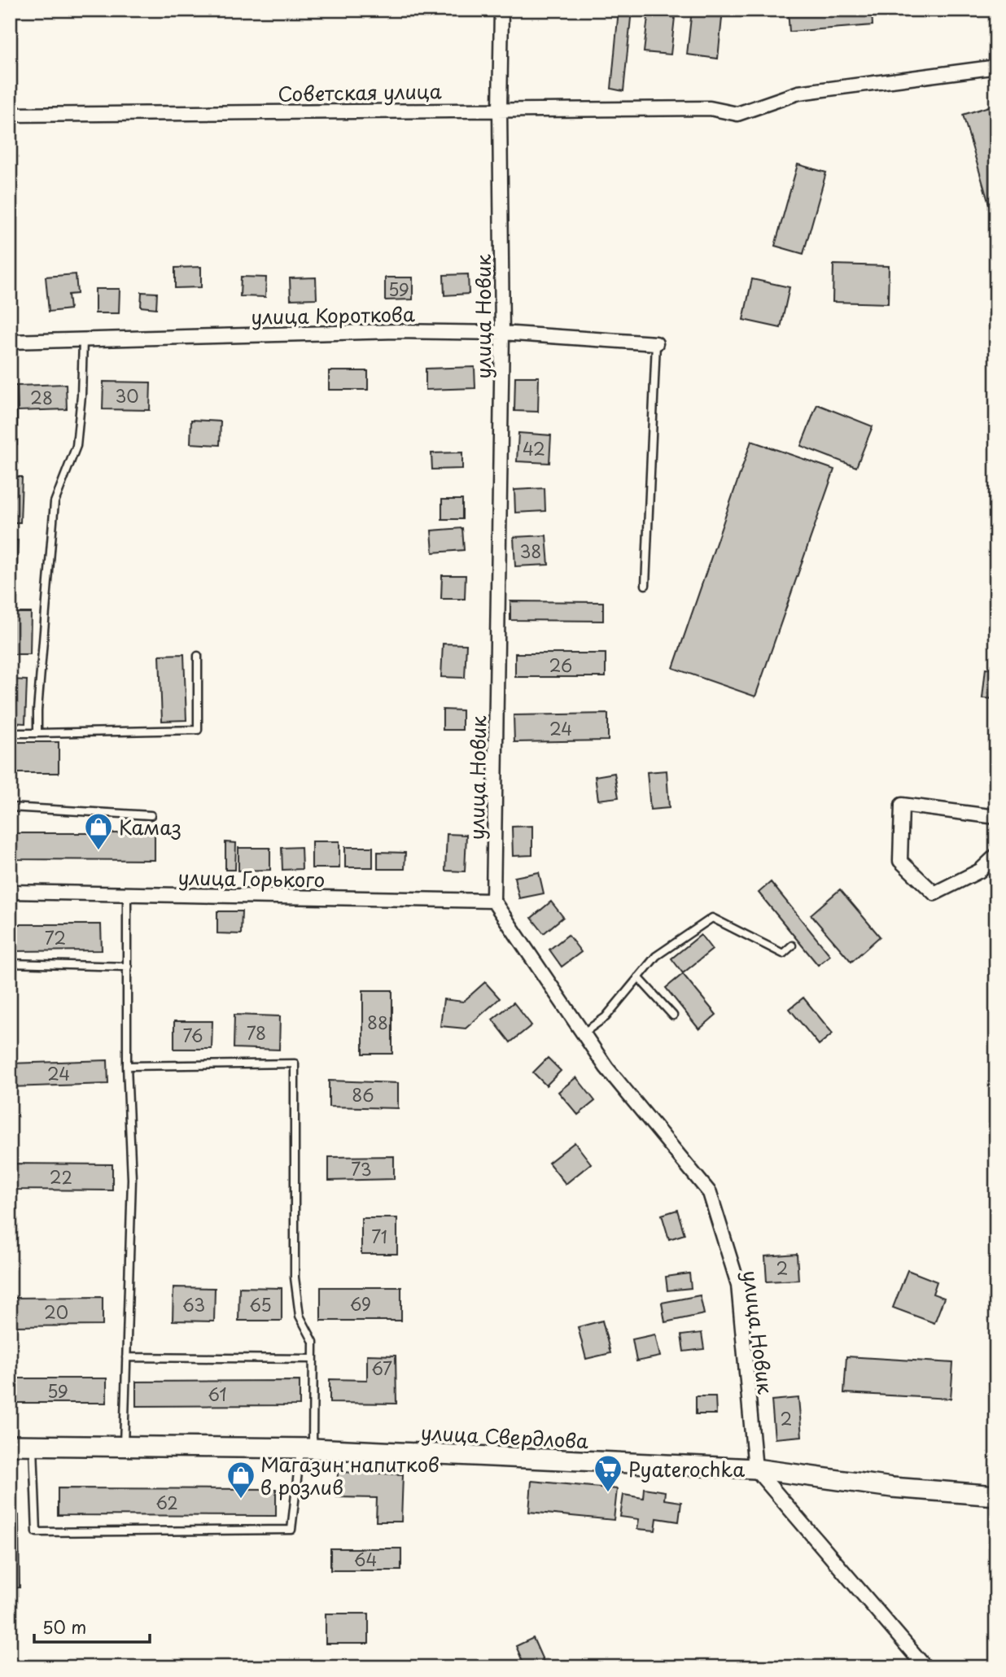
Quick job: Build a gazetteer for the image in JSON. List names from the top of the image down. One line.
{"streets":{"main road":["улица Свердлова"],"street":["Советская улица","улица Короткова","улица Новик","улица Горького"]},"crossings":[["Советская улица","улица Новик"],["улица Короткова","улица Новик"],["улица Новик","улица Горького"],["улица Новик","улица Свердлова"]],"places":{"shop":["Камаз","Магазин напитков в розлив"],"supermarket":["Pyaterochka"]},"house_numbers":["59","30","28","42","38","26","24","72","88","78","76","24","86","73","22","71","2","69","63","65","20","67","59","61","2","62","64"],"scale_bar":"50 m"}
